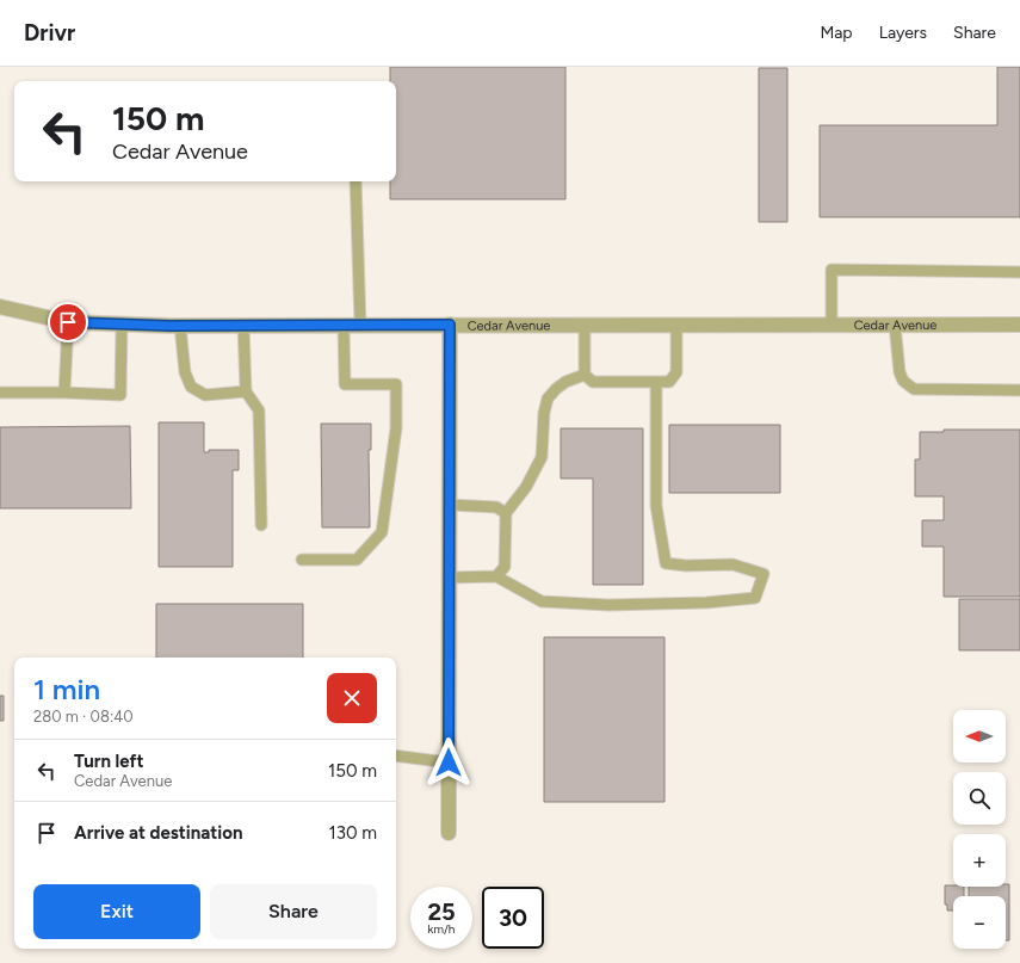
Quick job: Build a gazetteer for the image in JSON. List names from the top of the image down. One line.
{"streets":{"street":["Cedar Avenue"]},"north":"left","page":{"header":"Drivr","nav":["Map","Layers","Share"],"turn":["150 m","Cedar Avenue"],"heading":["1 min","280 m · 08:40"],"map_buttons":["+","−"],"list":[{"name":"Turn left","note":"Cedar Avenue","value":"150 m"},{"name":"Arrive at destination","value":"130 m"}],"buttons":["Exit","Share"],"speed":"25 km/h","limit":"30"}}
